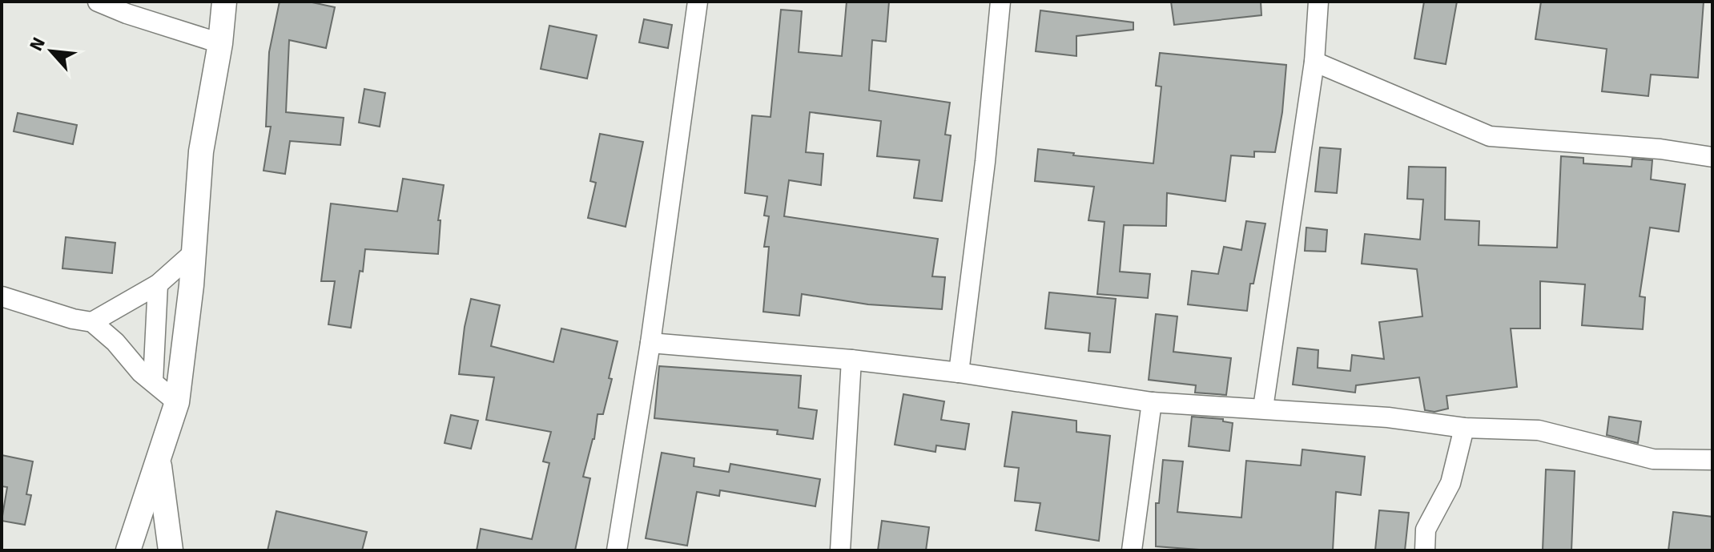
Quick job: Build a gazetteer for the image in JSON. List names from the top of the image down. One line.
{"north":"top left"}
